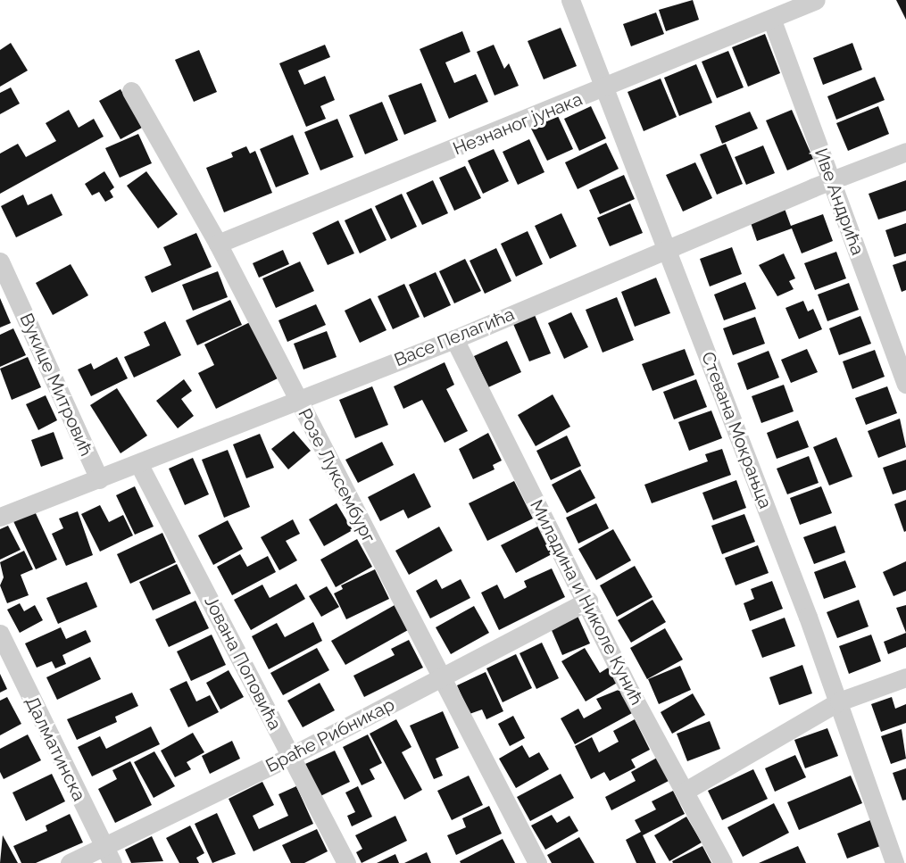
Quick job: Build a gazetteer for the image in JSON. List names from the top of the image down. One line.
{"streets":{"street":["Незнаног јунака","Иве Андрића","Васе Пелагића","Вукице Митровић","Стевана Мокрањца","Розе Луксембург","Миладина и Николе Кунић","Јована Поповића","Браће Рибникар","Далматинска"]},"crossings":[["Незнаног јунака","Иве Андрића"],["Незнаног јунака","Стевана Мокрањца"],["Незнаног јунака","Розе Луксембург"],["Иве Андрића","Васе Пелагића"],["Васе Пелагића","Вукице Митровић"],["Васе Пелагића","Стевана Мокрањца"],["Васе Пелагића","Розе Луксембург"],["Васе Пелагића","Миладина и Николе Кунић"],["Васе Пелагића","Јована Поповића"],["Розе Луксембург","Браће Рибникар"],["Миладина и Николе Кунић","Браће Рибникар"],["Јована Поповића","Браће Рибникар"],["Браће Рибникар","Далматинска"]]}
